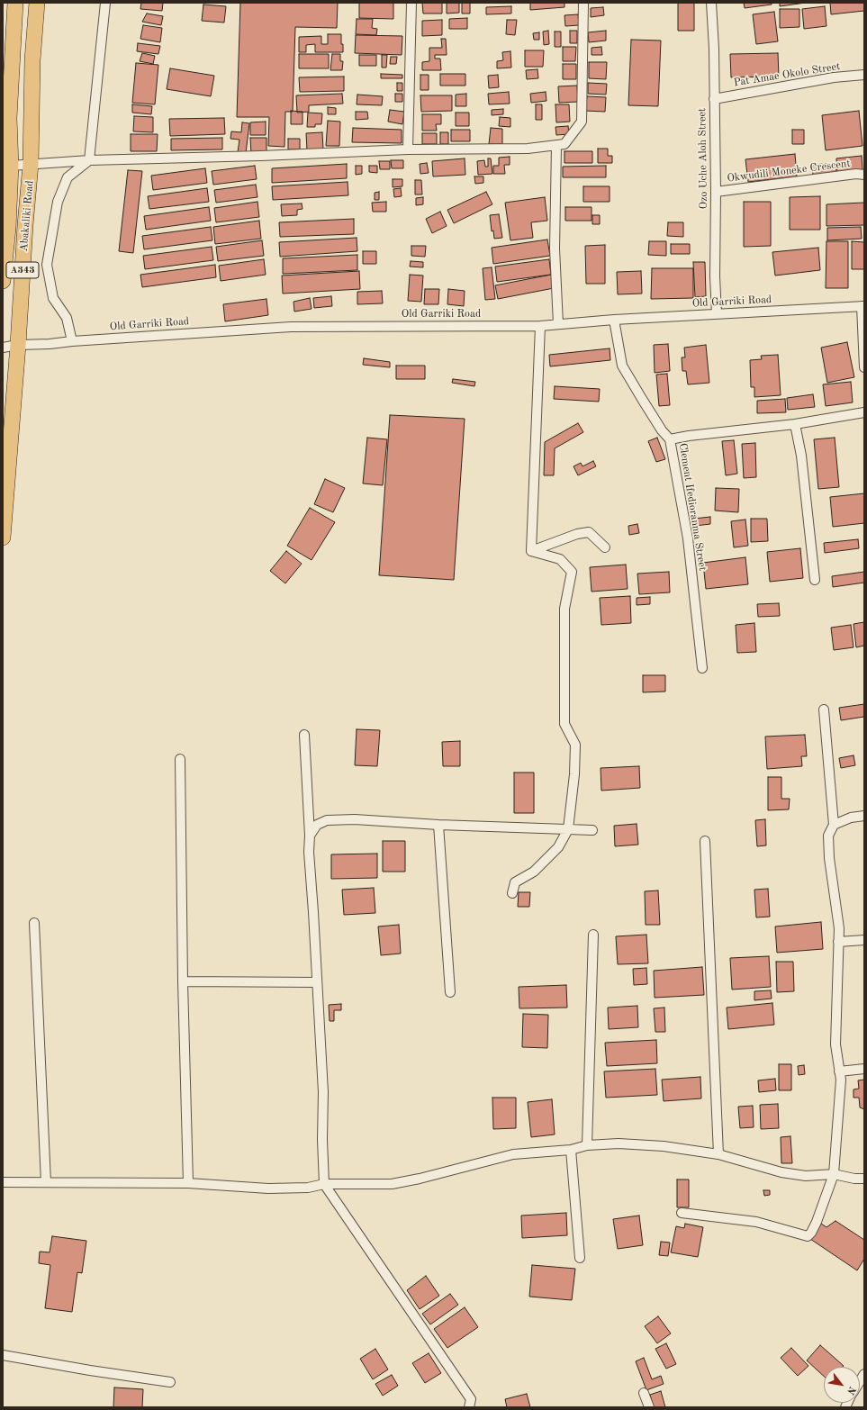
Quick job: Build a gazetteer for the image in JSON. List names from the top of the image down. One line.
{"streets":{"highway":["Abakaliki Road","A343"],"street":["Pat Amae Okolo Street","Ozo Uche Aloh Street","Okwudili Moneke Crescent","Old Garriki Road","Clement Ifedioranma Street"]},"crossings":[["Pat Amae Okolo Street","Ozo Uche Aloh Street"],["Ozo Uche Aloh Street","Okwudili Moneke Crescent"],["Ozo Uche Aloh Street","Old Garriki Road"],["Abakaliki Road","Old Garriki Road"],["Old Garriki Road","Clement Ifedioranma Street"]],"north":"bottom right"}
